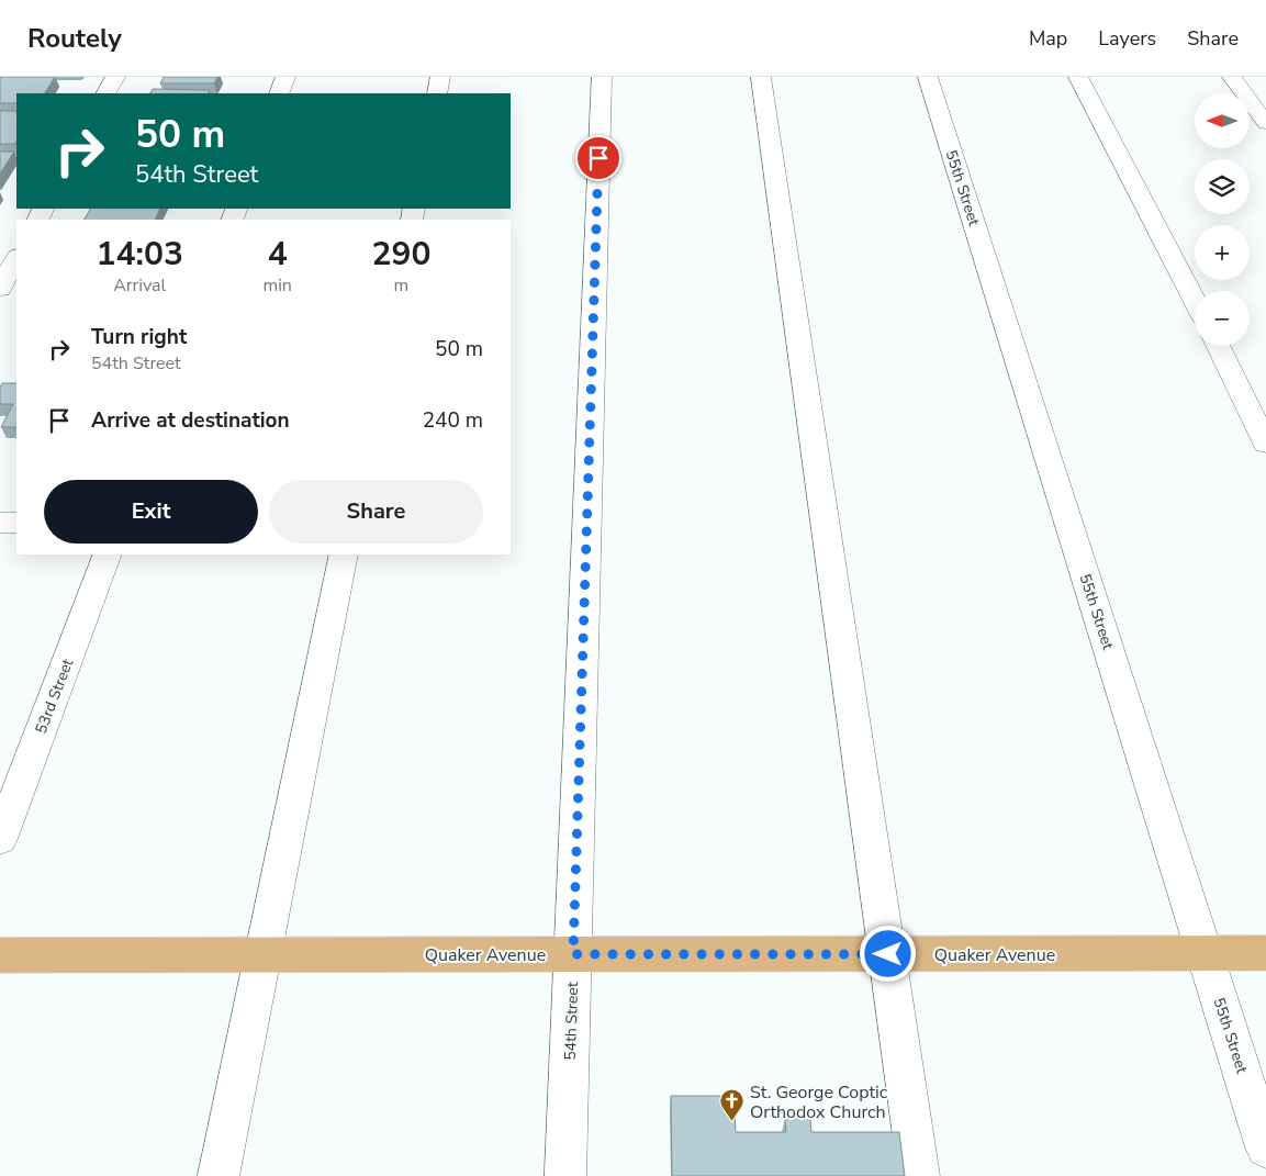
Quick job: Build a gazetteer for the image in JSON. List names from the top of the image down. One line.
{"streets":{"main road":["Quaker Avenue"],"street":["55th Street","53rd Street","54th Street"]},"crossings":[["55th Street","Quaker Avenue"],["Quaker Avenue","54th Street"]],"places":{"church":["St. George Coptic Orthodox Church"]},"north":"left","page":{"header":"Routely","nav":["Map","Layers","Share"],"map_buttons":["+","−"],"turn":["50 m","54th Street"],"eta":["14:03","Arrival","4","min","290","m"],"list":[{"name":"Turn right","note":"54th Street","value":"50 m"},{"name":"Arrive at destination","value":"240 m"}],"buttons":["Exit","Share"]}}
